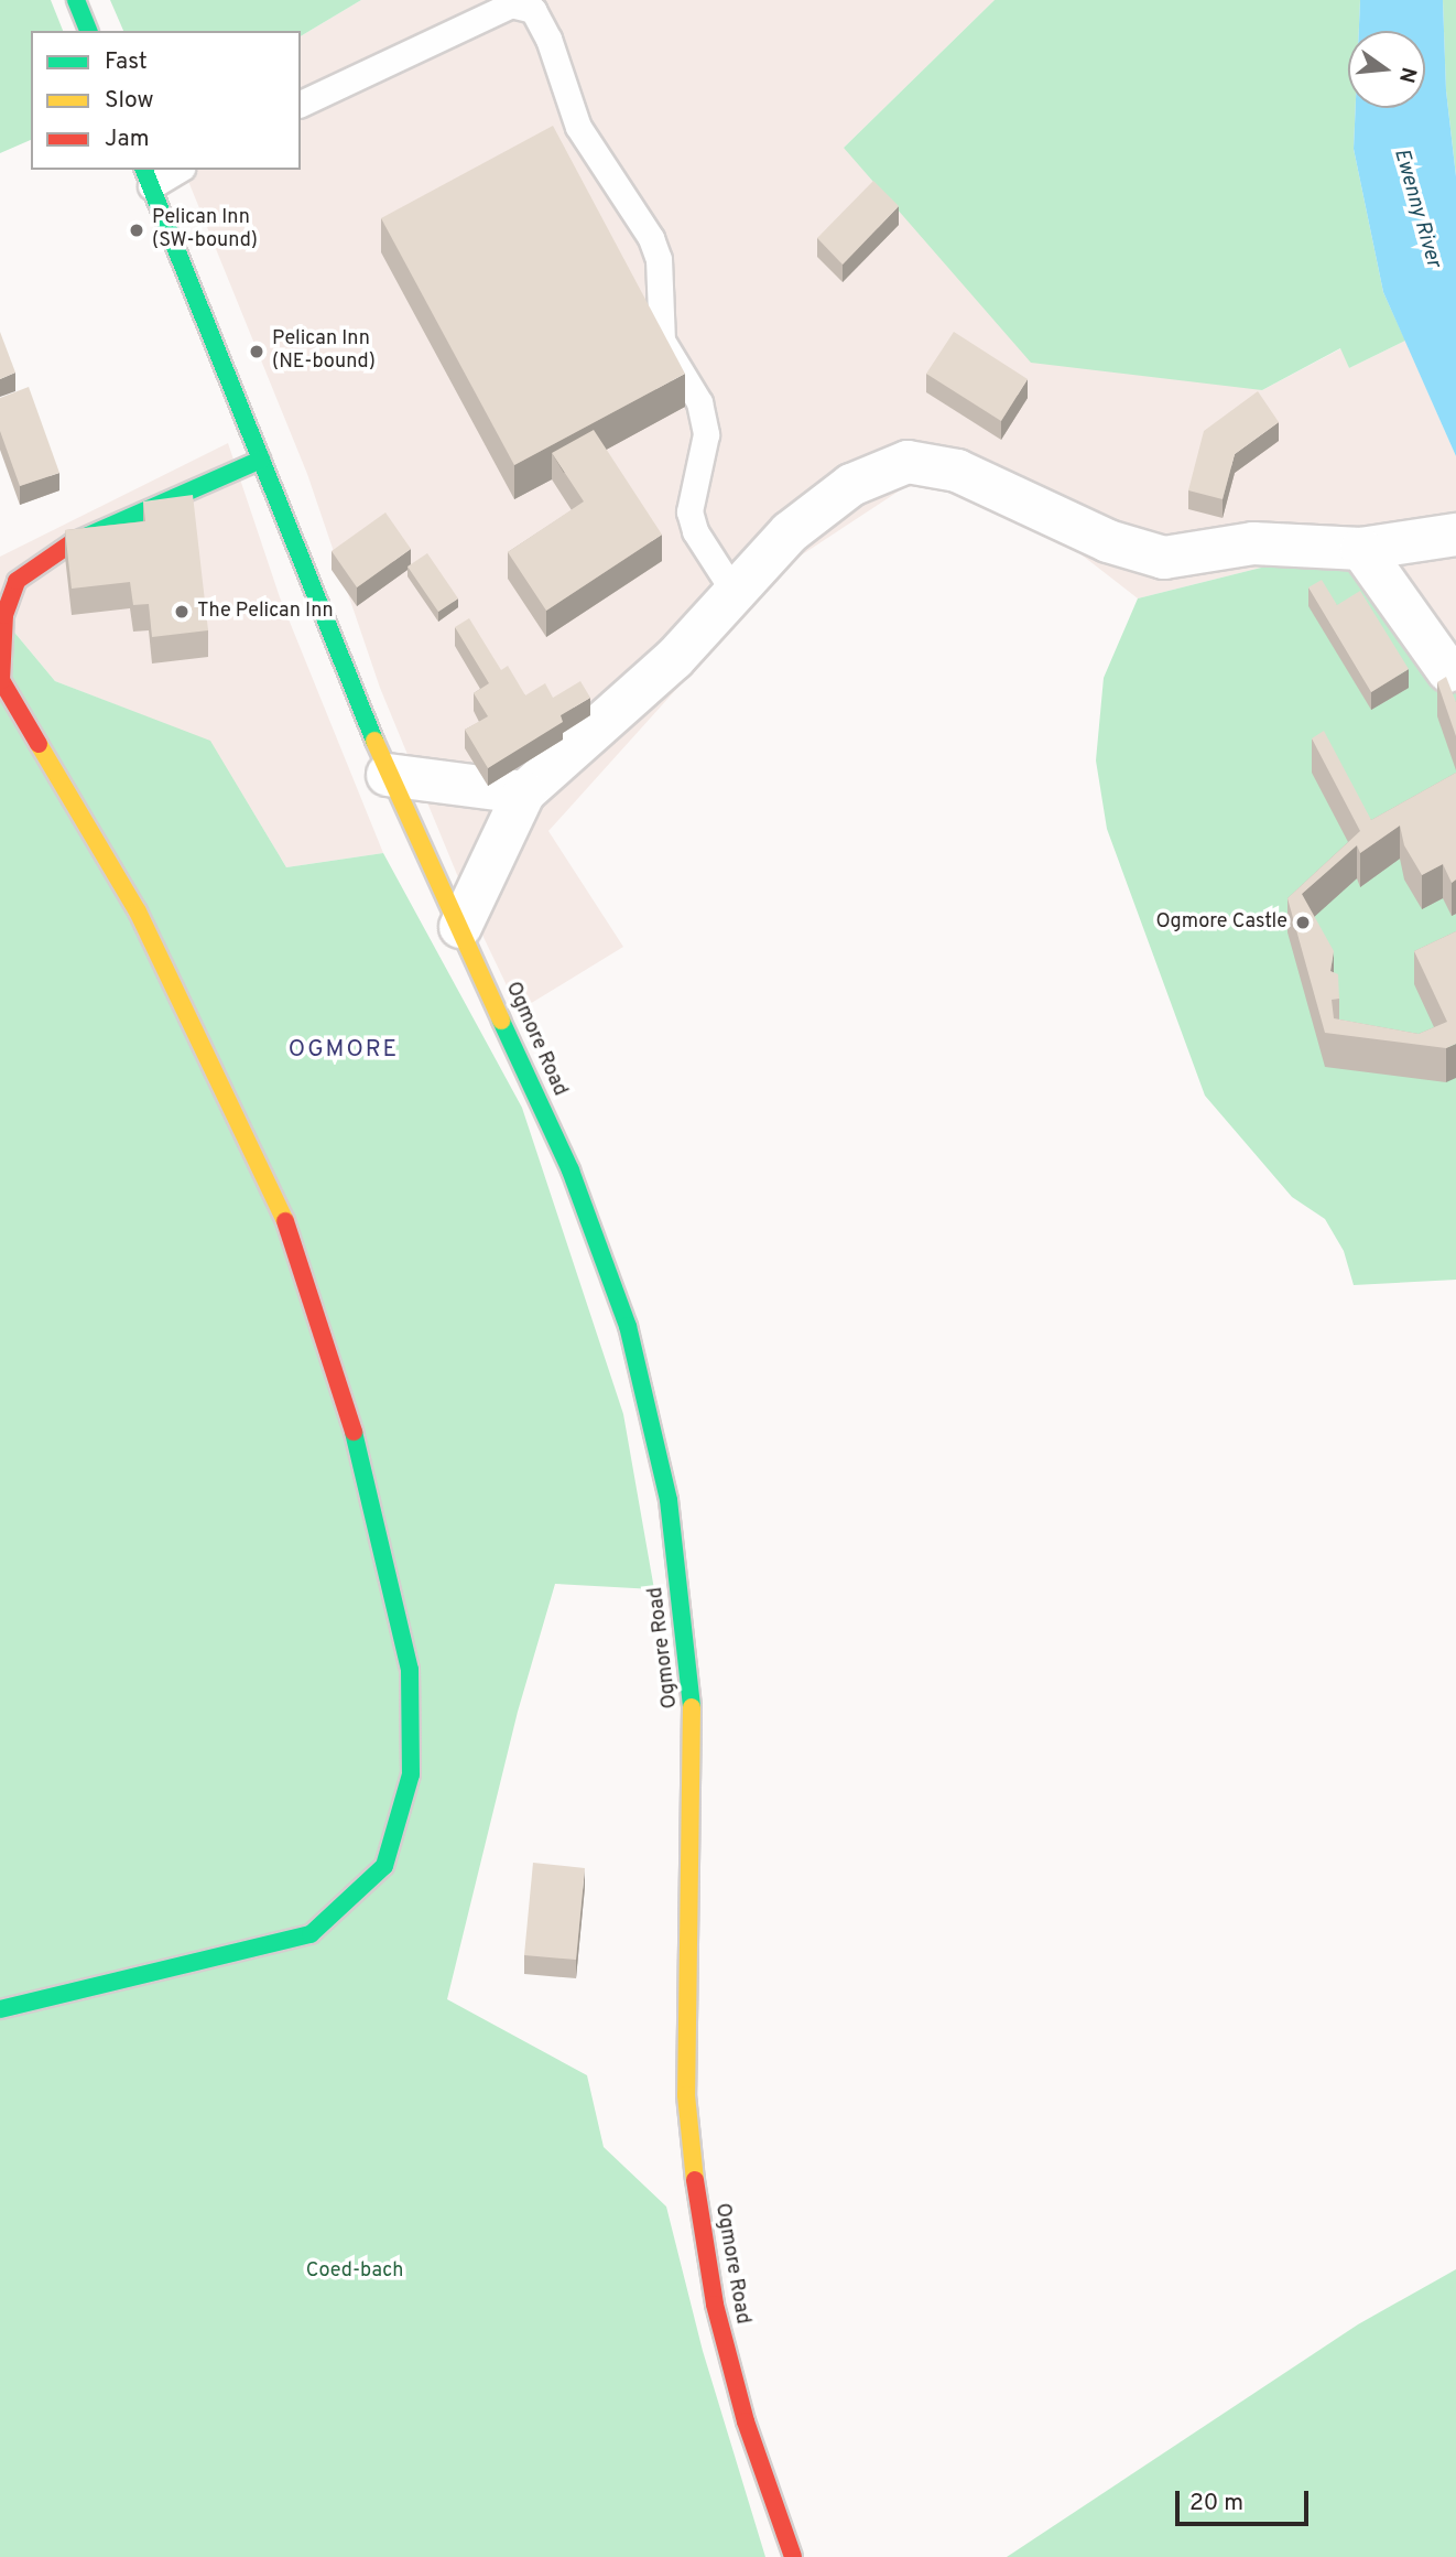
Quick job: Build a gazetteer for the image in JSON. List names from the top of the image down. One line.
{"streets":{"main road":["Ogmore Road"]},"districts":["OGMORE"],"water":["Ewenny River"],"parks":["Coed-bach"],"places":["Pelican Inn (SW-bound)","Pelican Inn (NE-bound)","The Pelican Inn","Ogmore Castle"],"legend":["Fast","Slow","Jam"],"scale_bar":"20 m","north":"right"}
